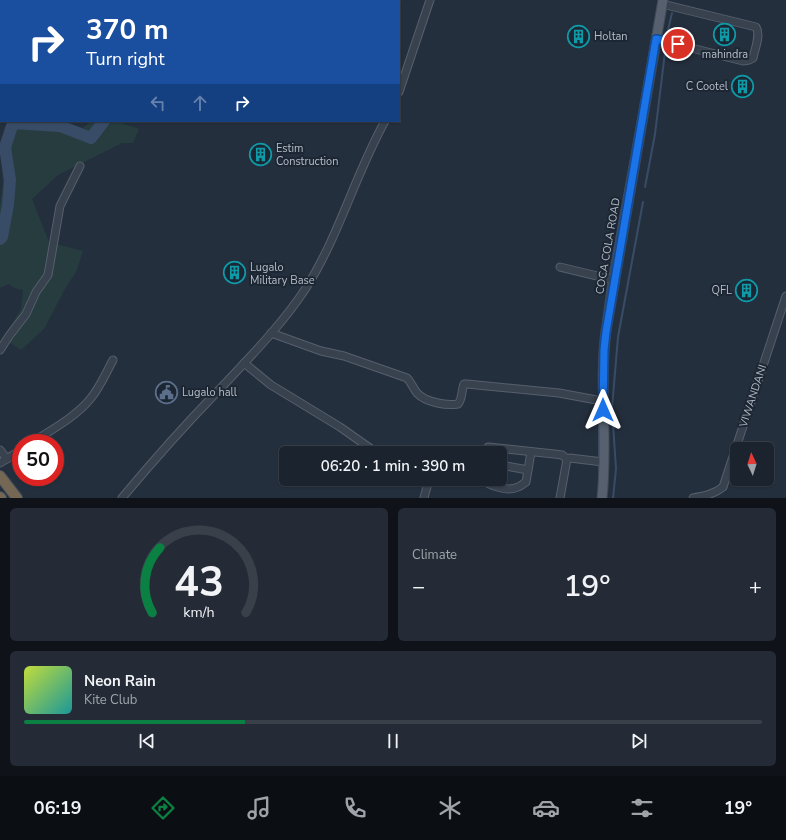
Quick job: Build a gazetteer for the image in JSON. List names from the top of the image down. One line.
{"streets":{"main road":["COCA COLA ROAD"],"street":["VIWANDANI"]},"places":{"building":["mahindra","Holtan","C Cootel","Estim Construction","Lugalo Military Base","QFL"],"public building":["Lugalo hall"]},"north":"top","page":{"turn":["370 m","Turn right"],"limit":"50","trip":"06:20 · 1 min · 390 m","tile":"Climate","heat":["−","19°","+"],"song":["Neon Rain","Kite Club"],"tabs":["06:19","19°"],"gauge":["43","km/h"]}}
